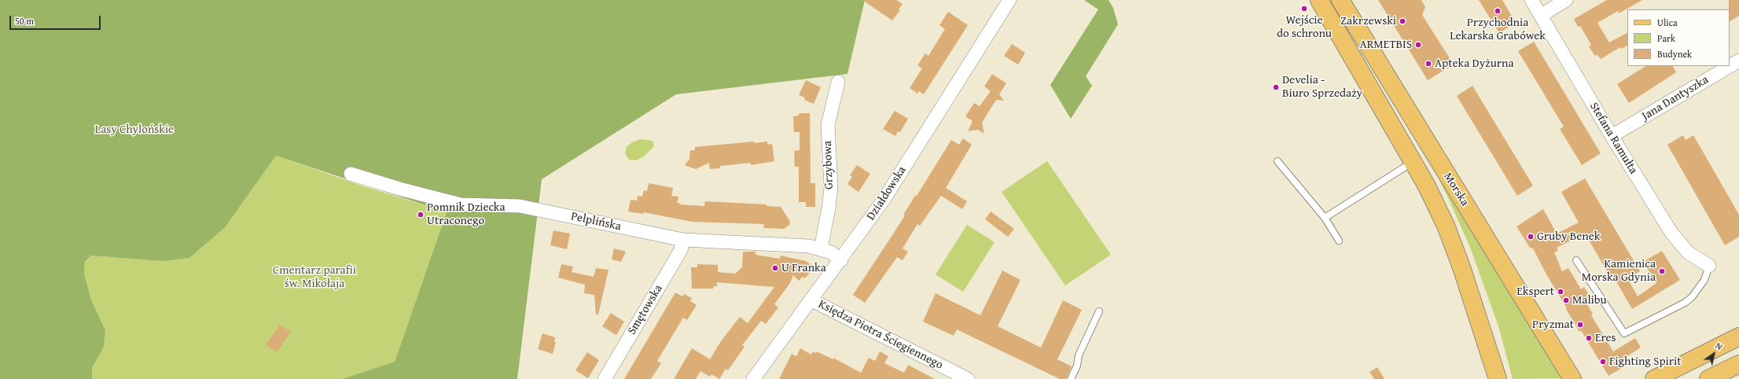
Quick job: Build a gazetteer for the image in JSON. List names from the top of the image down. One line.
{"streets":{"main road":["Morska"],"street":["Jana Dantyszka","Stefana Ramułta","Grzybowa","Działdowska","Pelplińska","Smętowska","Księdza Piotra Ściegiennego"]},"crossings":[["Jana Dantyszka","Stefana Ramułta"],["Grzybowa","Pelplińska"],["Działdowska","Pelplińska"],["Działdowska","Księdza Piotra Ściegiennego"],["Pelplińska","Smętowska"]],"parks":["Lasy Chylońskie","Cmentarz parafii św. Mikołaja"],"places":["Wejście do schronu","Przychodnia Lekarska Grabówek","Zakrzewski","ARMETBIS","Apteka Dyżurna","Develia - Biuro Sprzedaży","Pomnik Dziecka Utraconego","Gruby Benek","U Franka","Kamienica Morska Gdynia","Ekspert","Malibu","Pryzmat","Eres","Fighting Spirit"],"legend":["Ulica","Park","Budynek"],"scale_bar":"50 m","north":"top right"}
